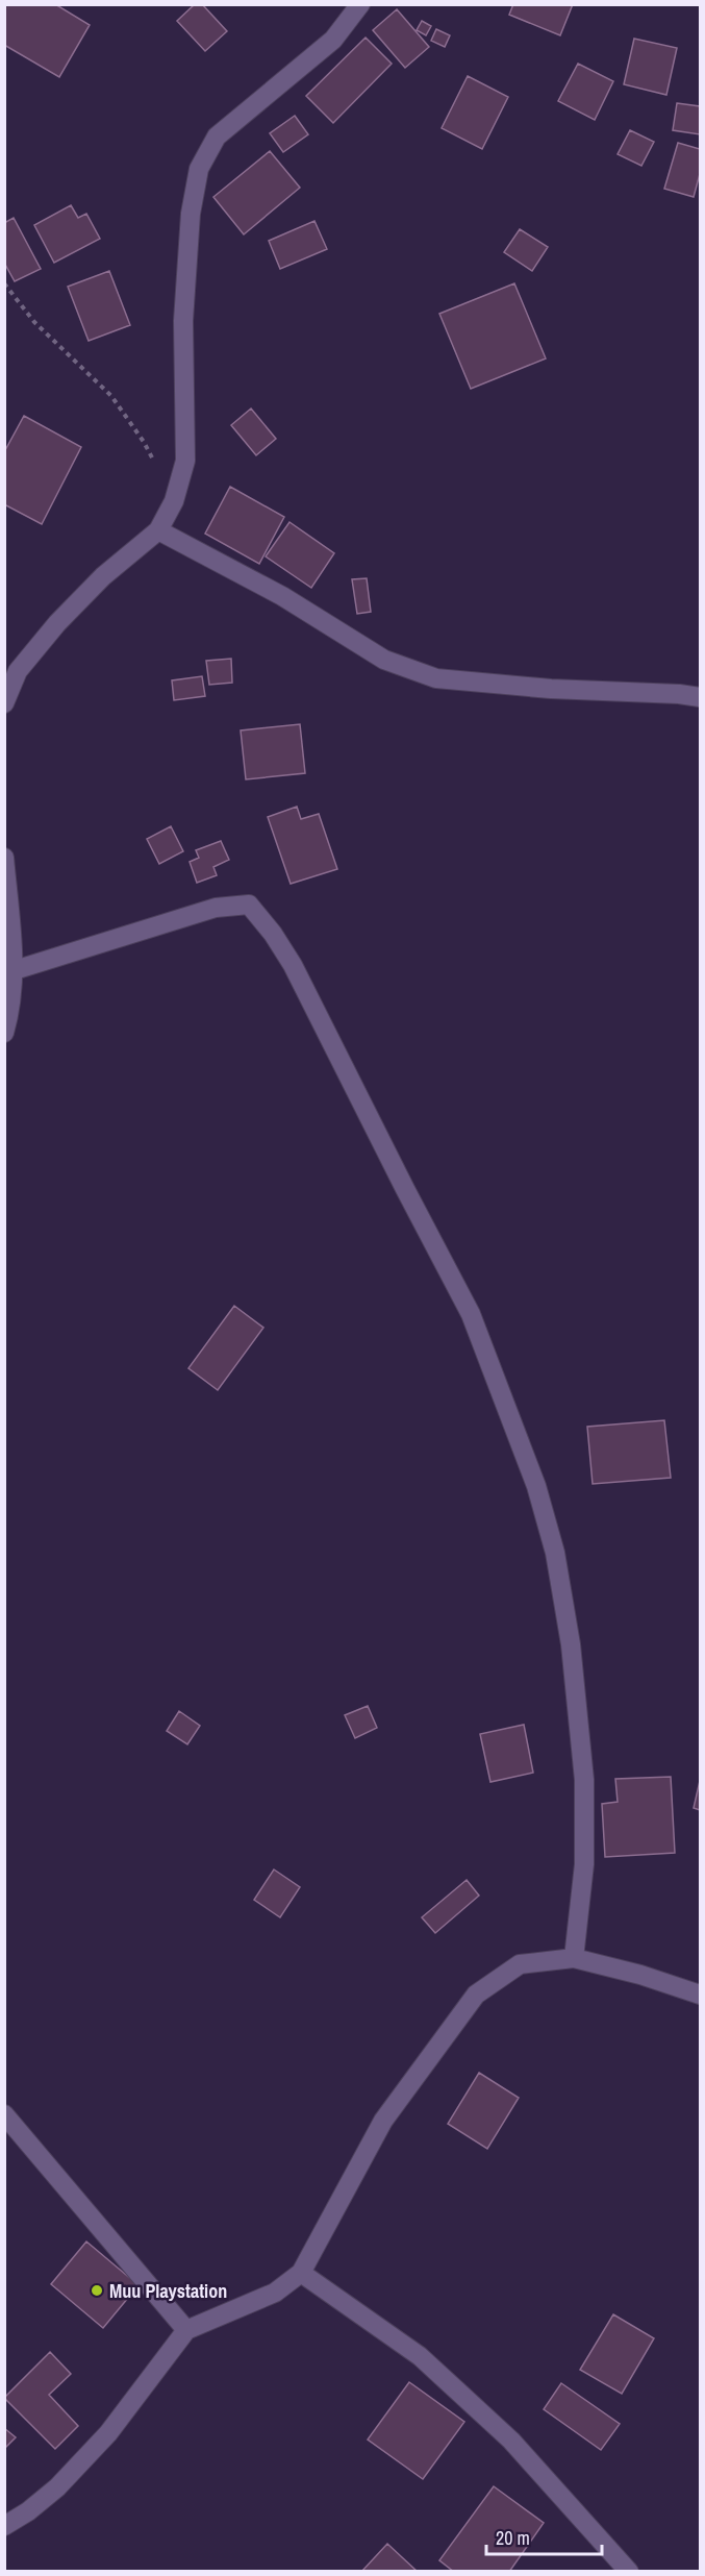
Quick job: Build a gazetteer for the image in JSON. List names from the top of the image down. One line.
{"places":["Muu Playstation"],"scale_bar":"20 m"}
